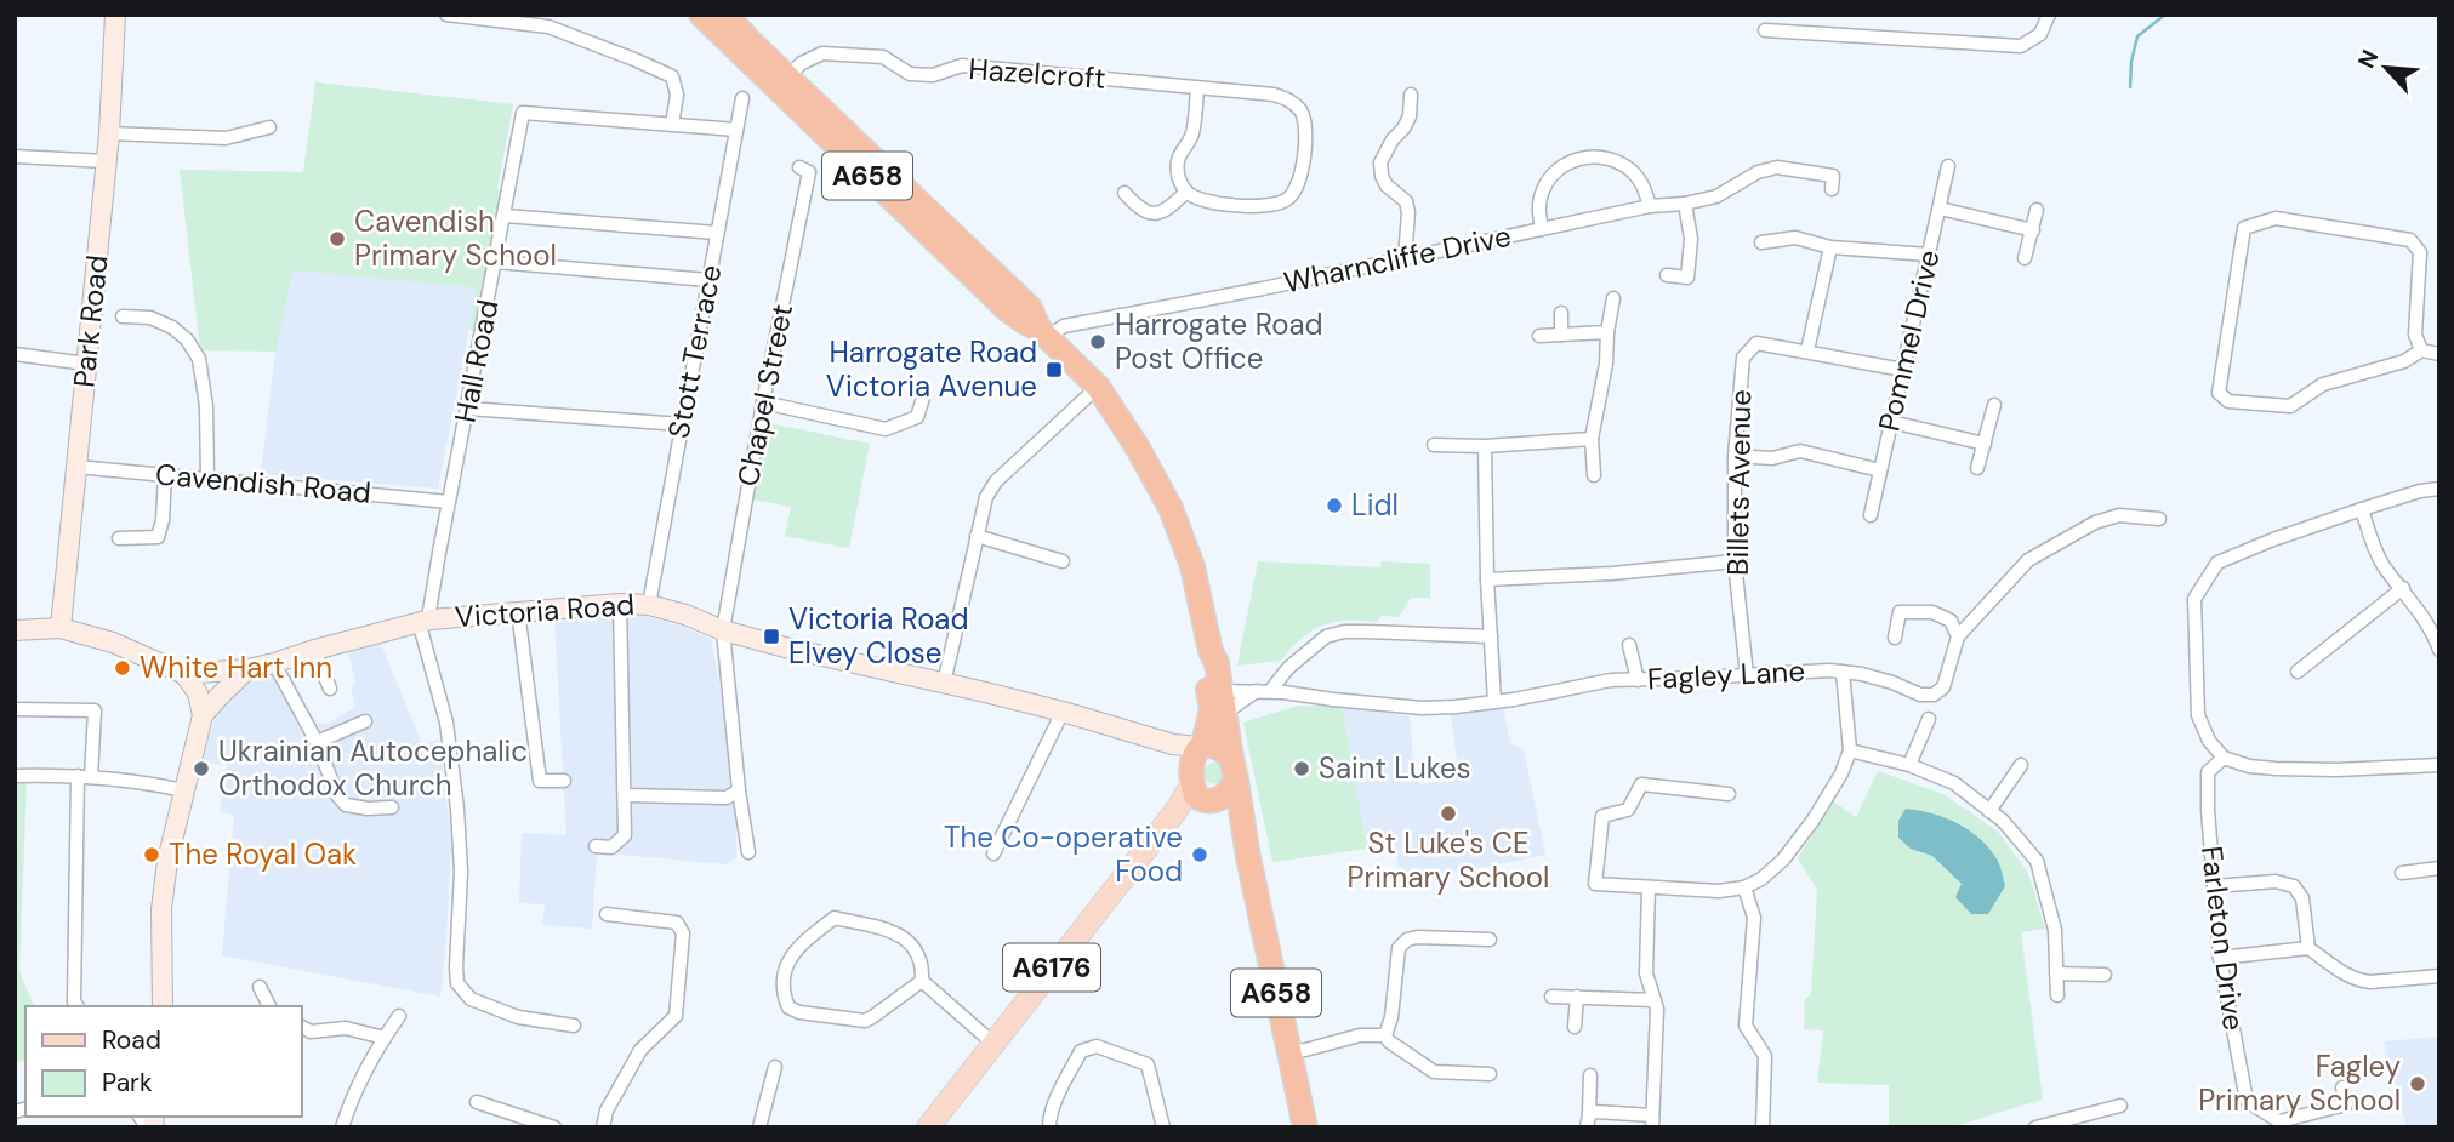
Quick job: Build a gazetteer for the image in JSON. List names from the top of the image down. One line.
{"streets":{"highway":["A658"],"main road":["A6176"],"street":["Hazelcroft","Wharncliffe Drive","Park Road","Pommel Drive","Stott Terrace","Hall Road","Chapel Street","Billets Avenue","Cavendish Road","Victoria Road","Fagley Lane","Farleton Drive"]},"crossings":[["Hazelcroft","A658"],["A658","Wharncliffe Drive"],["A658","Victoria Road"],["A658","Fagley Lane"],["A658","A6176"],["Park Road","Cavendish Road"],["Park Road","Victoria Road"],["Pommel Drive","Billets Avenue"],["Stott Terrace","Hall Road"],["Stott Terrace","Victoria Road"],["Hall Road","Cavendish Road"],["Hall Road","Victoria Road"],["Chapel Street","Victoria Road"],["Billets Avenue","Fagley Lane"],["Victoria Road","A6176"]],"places":{"other":["Cavendish Primary School","Harrogate Road Post Office","Lidl","White Hart Inn","Ukrainian Autocephalic Orthodox Church","Saint Lukes","St Luke's CE Primary School","The Royal Oak","The Co-operative Food","Fagley Primary School"],"transit":["Harrogate Road Victoria Avenue","Victoria Road Elvey Close"]},"legend":["Road","Park"],"north":"top left"}
